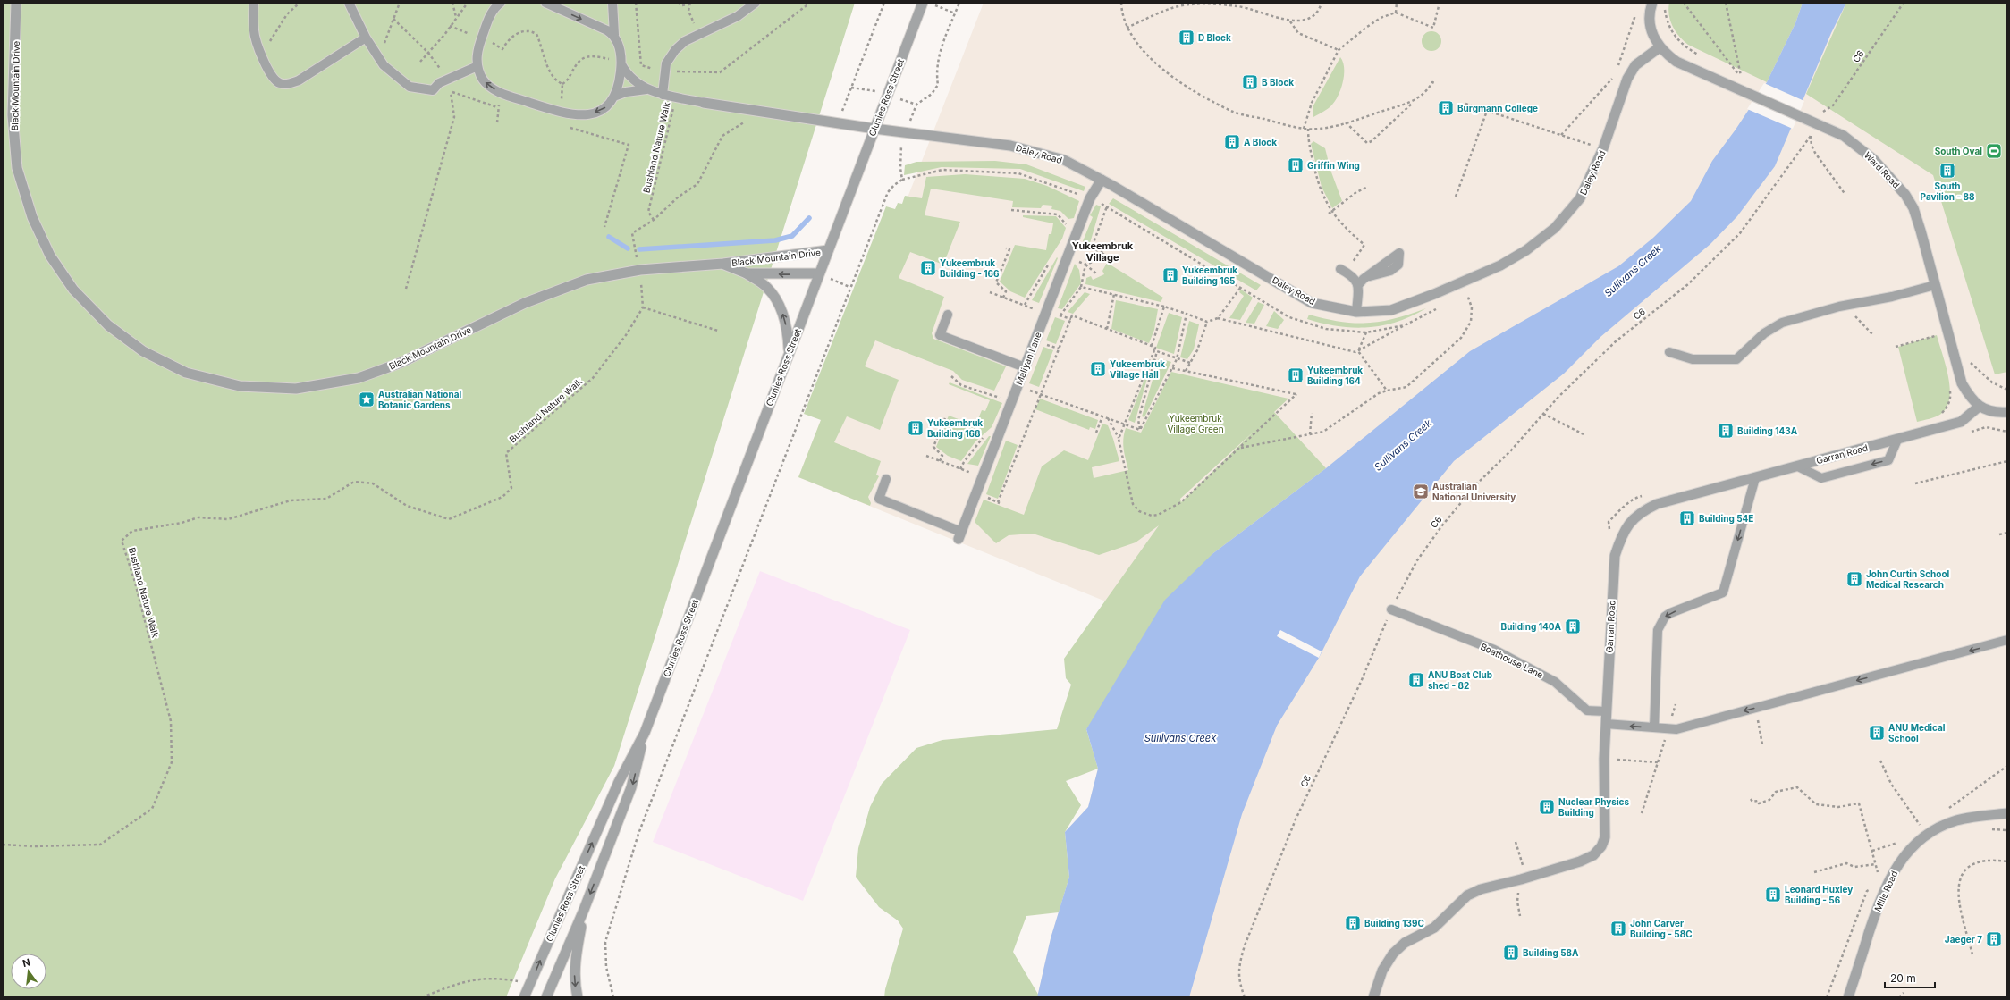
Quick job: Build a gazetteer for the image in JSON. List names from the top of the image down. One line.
{"streets":{"street":["Black Mountain Drive","Clunies Ross Street","Daley Road","Ward Road","Maliyan Lane","Garran Road","Mills Road"],"lane":["Boathouse Lane"],"path":["C6","Bushland Nature Walk"]},"crossings":[["C6","Boathouse Lane"],["Black Mountain Drive","Clunies Ross Street"],["Clunies Ross Street","Daley Road"],["Daley Road","Ward Road"],["Daley Road","Maliyan Lane"],["Ward Road","Garran Road"],["Garran Road","Boathouse Lane"]],"districts":["Yukeembruk Village"],"water":["Sullivans Creek"],"parks":["Yukeembruk Village Green"],"places":{"building":["D Block","B Block","Burgmann College","A Block","Griffin Wing","South Pavilion - 88","Yukeembruk Building - 166","Yukeembruk Building 165","Yukeembruk Village Hall","Yukeembruk Building 164","Yukeembruk Building 168","Building 143A","Building 54E","John Curtin School Medical Research","Building 140A","ANU Boat Club shed - 82","ANU Medical School","Nuclear Physics Building","Leonard Huxley Building - 56","Building 139C","John Carver Building - 58C","Jaeger 7","Building 58A"],"sports":["South Oval"],"place":["Australian National Botanic Gardens"],"school or university":["Australian National University"]},"scale_bar":"20 m","north":"top"}
